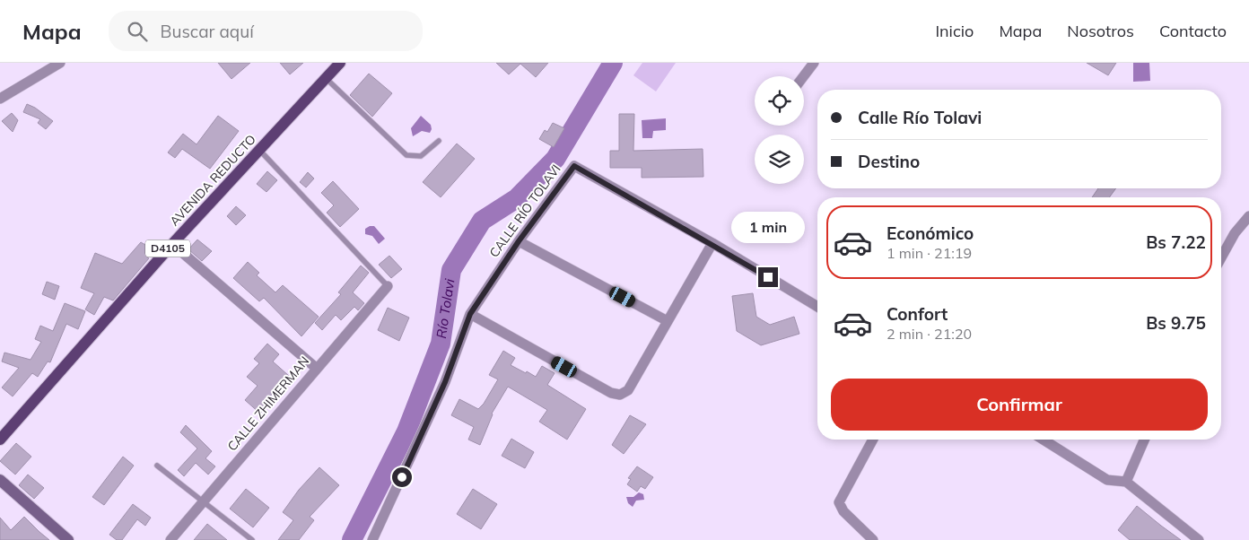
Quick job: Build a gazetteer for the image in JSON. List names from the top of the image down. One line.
{"streets":{"main road":["AVENIDA REDUCTO","D4105"],"street":["CALLE RÍO TOLAVI","CALLE ZHIMERMAN"]},"water":["Río Tolavi"],"page":{"header":"Mapa","search":"Buscar aquí","nav":["Inicio","Mapa","Nosotros","Contacto"],"banner":["Calle Río Tolavi","Destino"],"list":[{"name":"Económico","note":"1 min · 21:19","value":"Bs 7.22"},{"name":"Confort","note":"2 min · 21:20","value":"Bs 9.75"}],"bubble":"1 min","buttons":"Confirmar"}}
